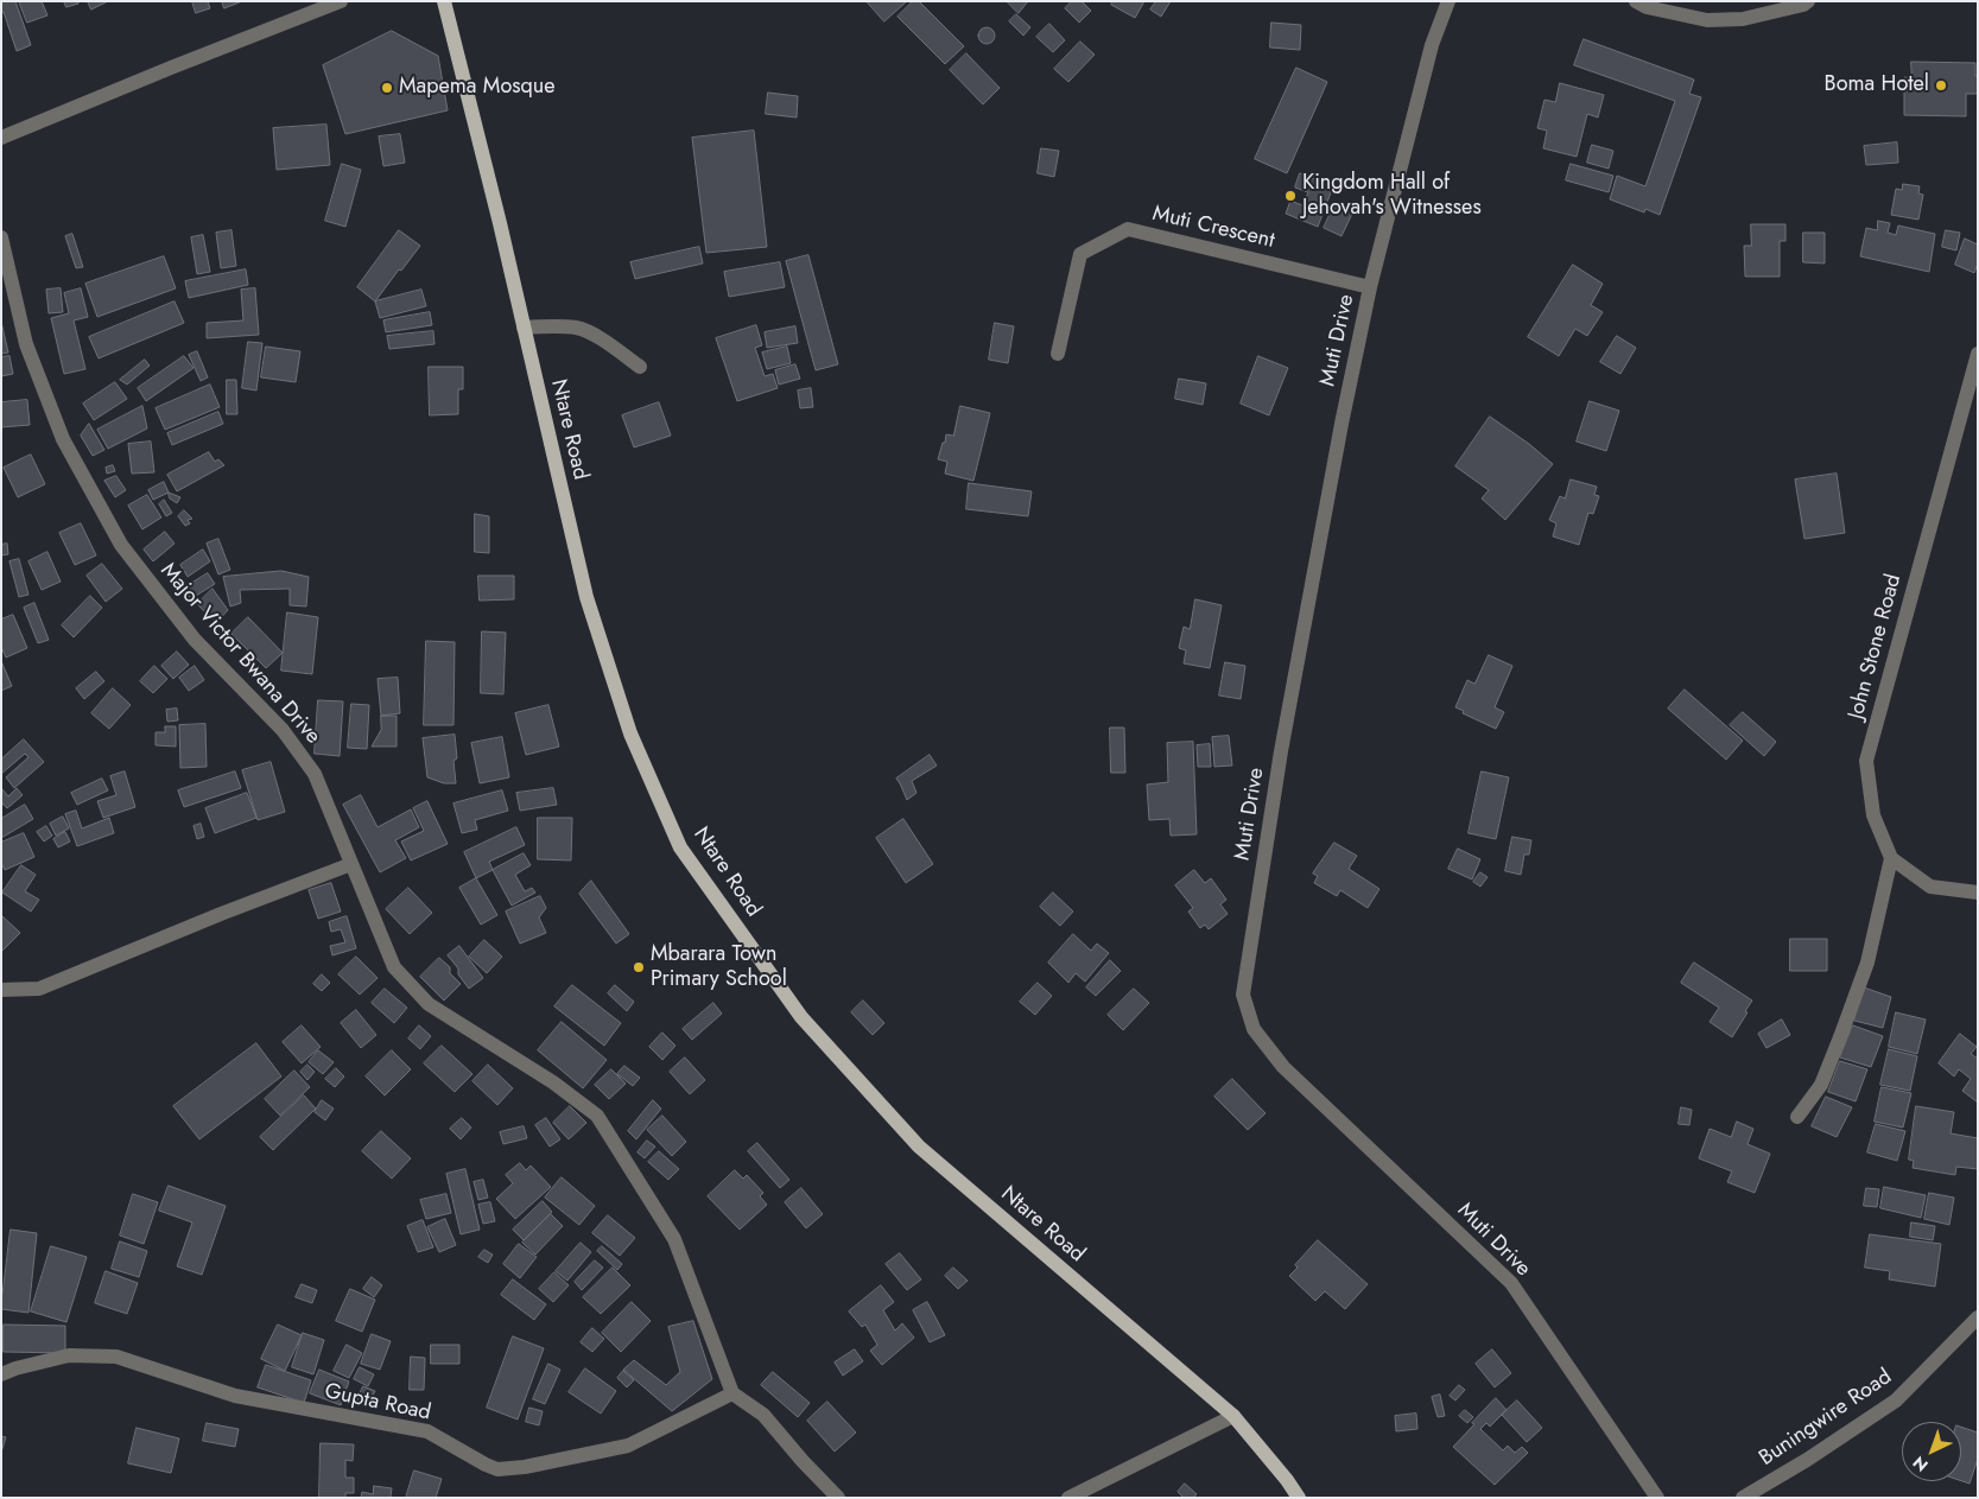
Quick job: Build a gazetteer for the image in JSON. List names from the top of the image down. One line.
{"streets":{"main road":["Ntare Road"],"street":["Muti Crescent","Muti Drive","John Stone Road","Major Victor Bwana Drive","Gupta Road","Buningwire Road"]},"crossings":[["Muti Crescent","Muti Drive"],["Major Victor Bwana Drive","Gupta Road"]],"places":["Boma Hotel","Mapema Mosque","Kingdom Hall of Jehovah's Witnesses","Mbarara Town Primary School"],"north":"bottom left"}
